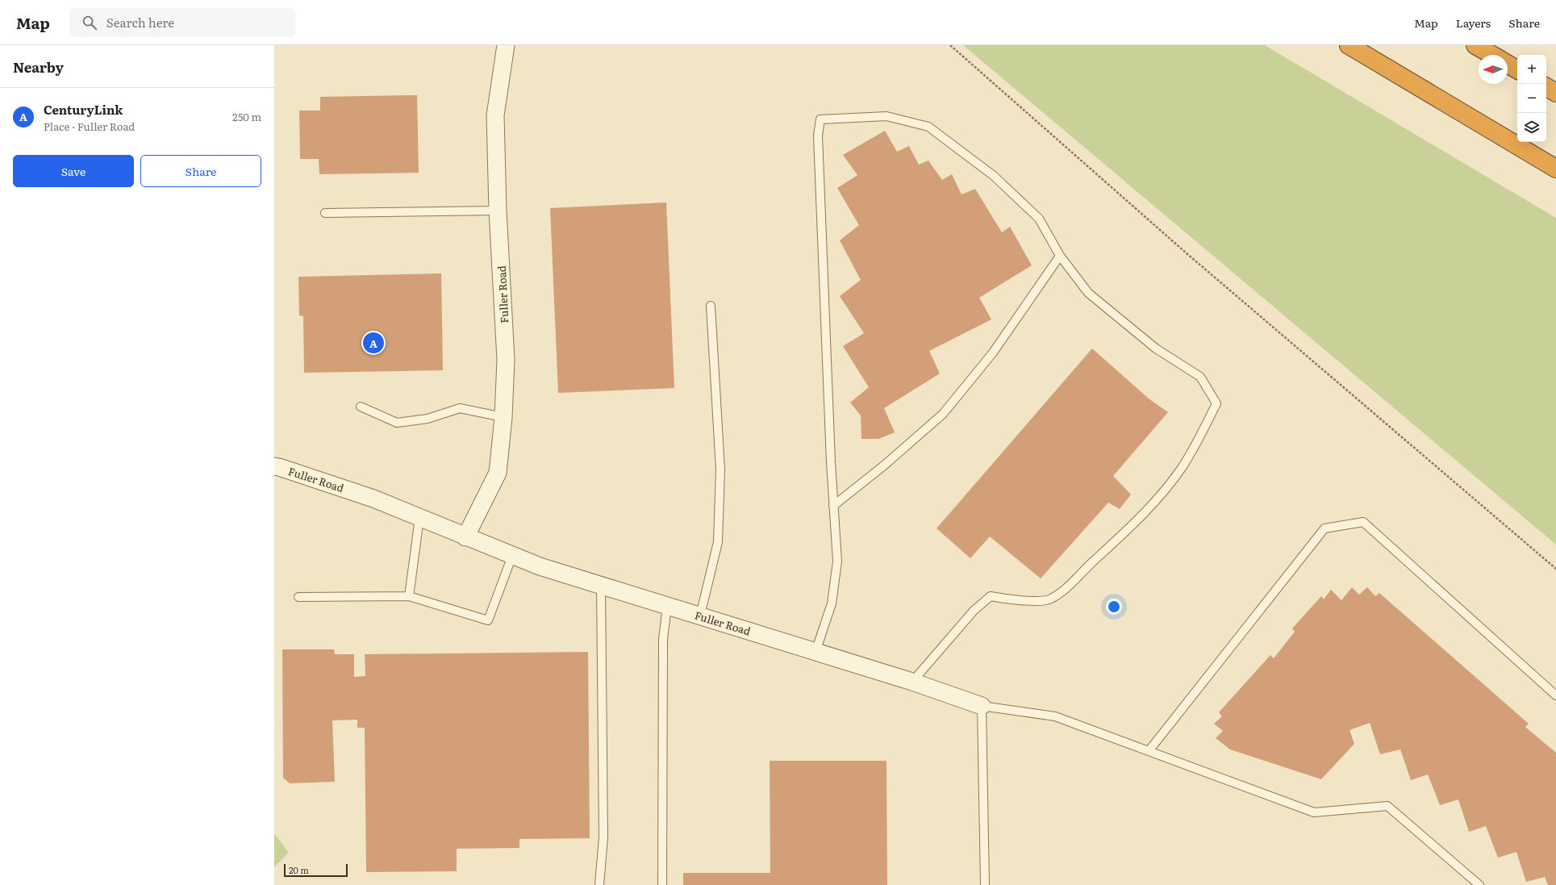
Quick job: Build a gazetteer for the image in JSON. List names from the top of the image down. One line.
{"streets":{"street":["Fuller Road"]},"scale_bar":"20 m","north":"left","page":{"header":"Map","search":"Search here","nav":["Map","Layers","Share"],"heading":"Nearby","map_buttons":["+","−"],"list":[{"mark":"A","name":"CenturyLink","note":"Place · Fuller Road","value":"250 m"}],"buttons":["Save","Share"],"pins":"A","scale":"20 m"}}
